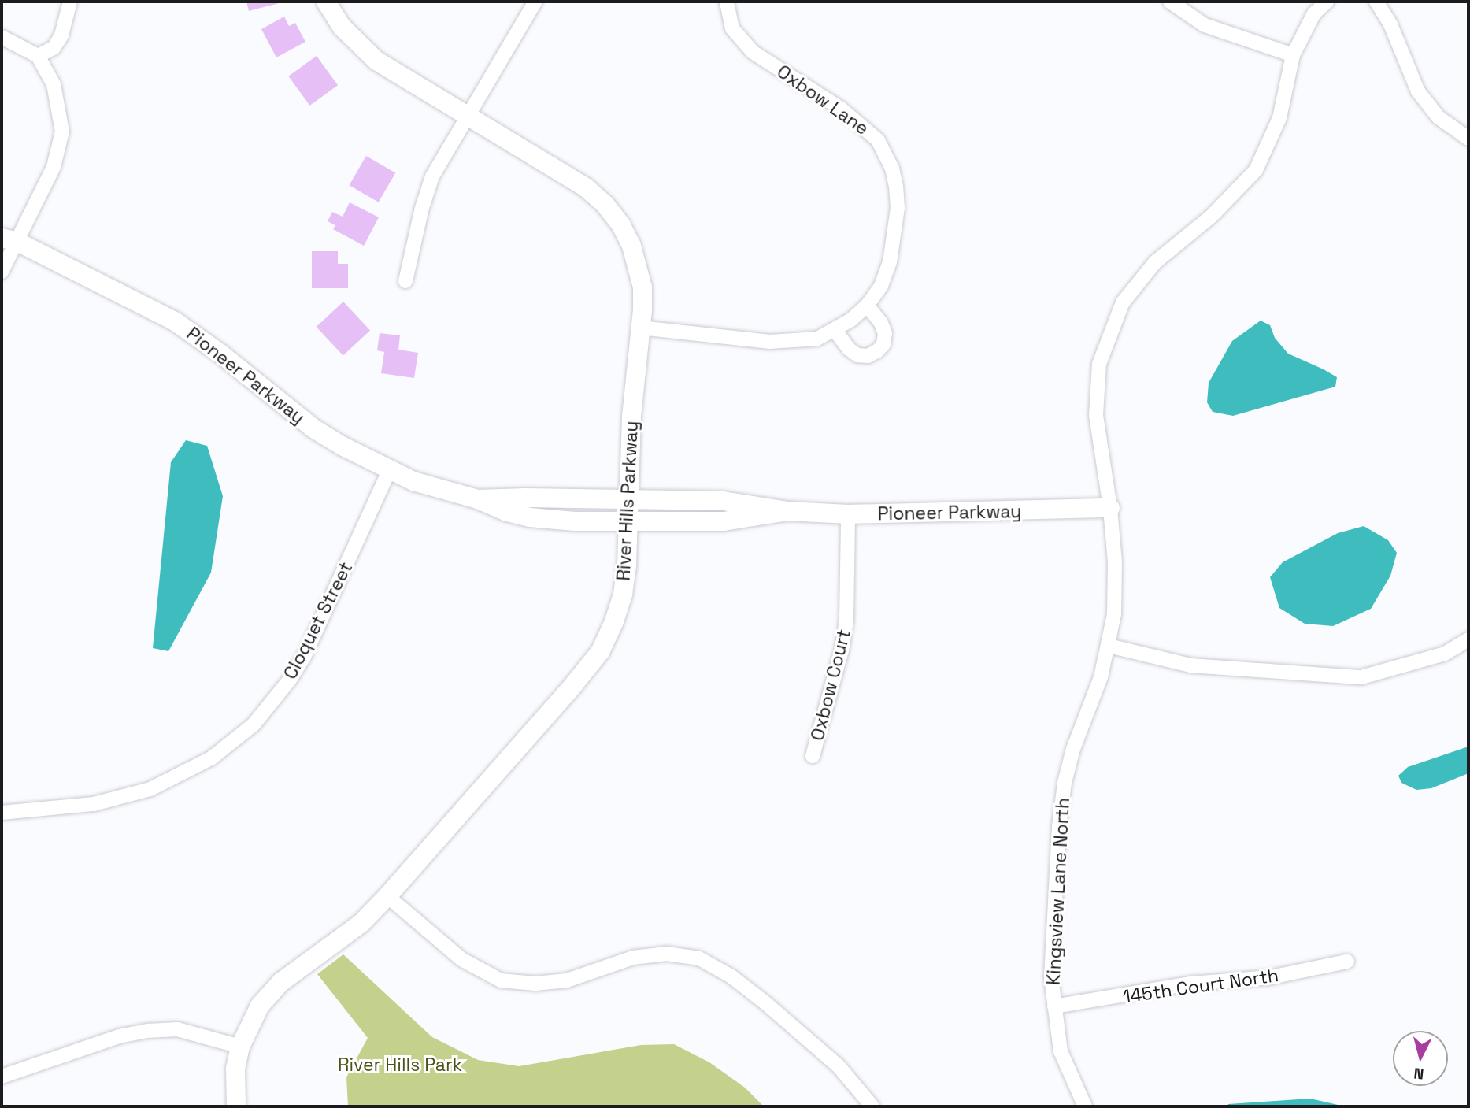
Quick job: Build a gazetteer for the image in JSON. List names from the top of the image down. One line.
{"streets":{"street":["Oxbow Lane","Pioneer Parkway","River Hills Parkway","Cloquet Street","Oxbow Court","Kingsview Lane North","145th Court North"]},"crossings":[["Oxbow Lane","River Hills Parkway"],["Pioneer Parkway","River Hills Parkway"],["Pioneer Parkway","Cloquet Street"],["Pioneer Parkway","Oxbow Court"],["Pioneer Parkway","Kingsview Lane North"],["Kingsview Lane North","145th Court North"]],"parks":["River Hills Park"],"north":"bottom"}
